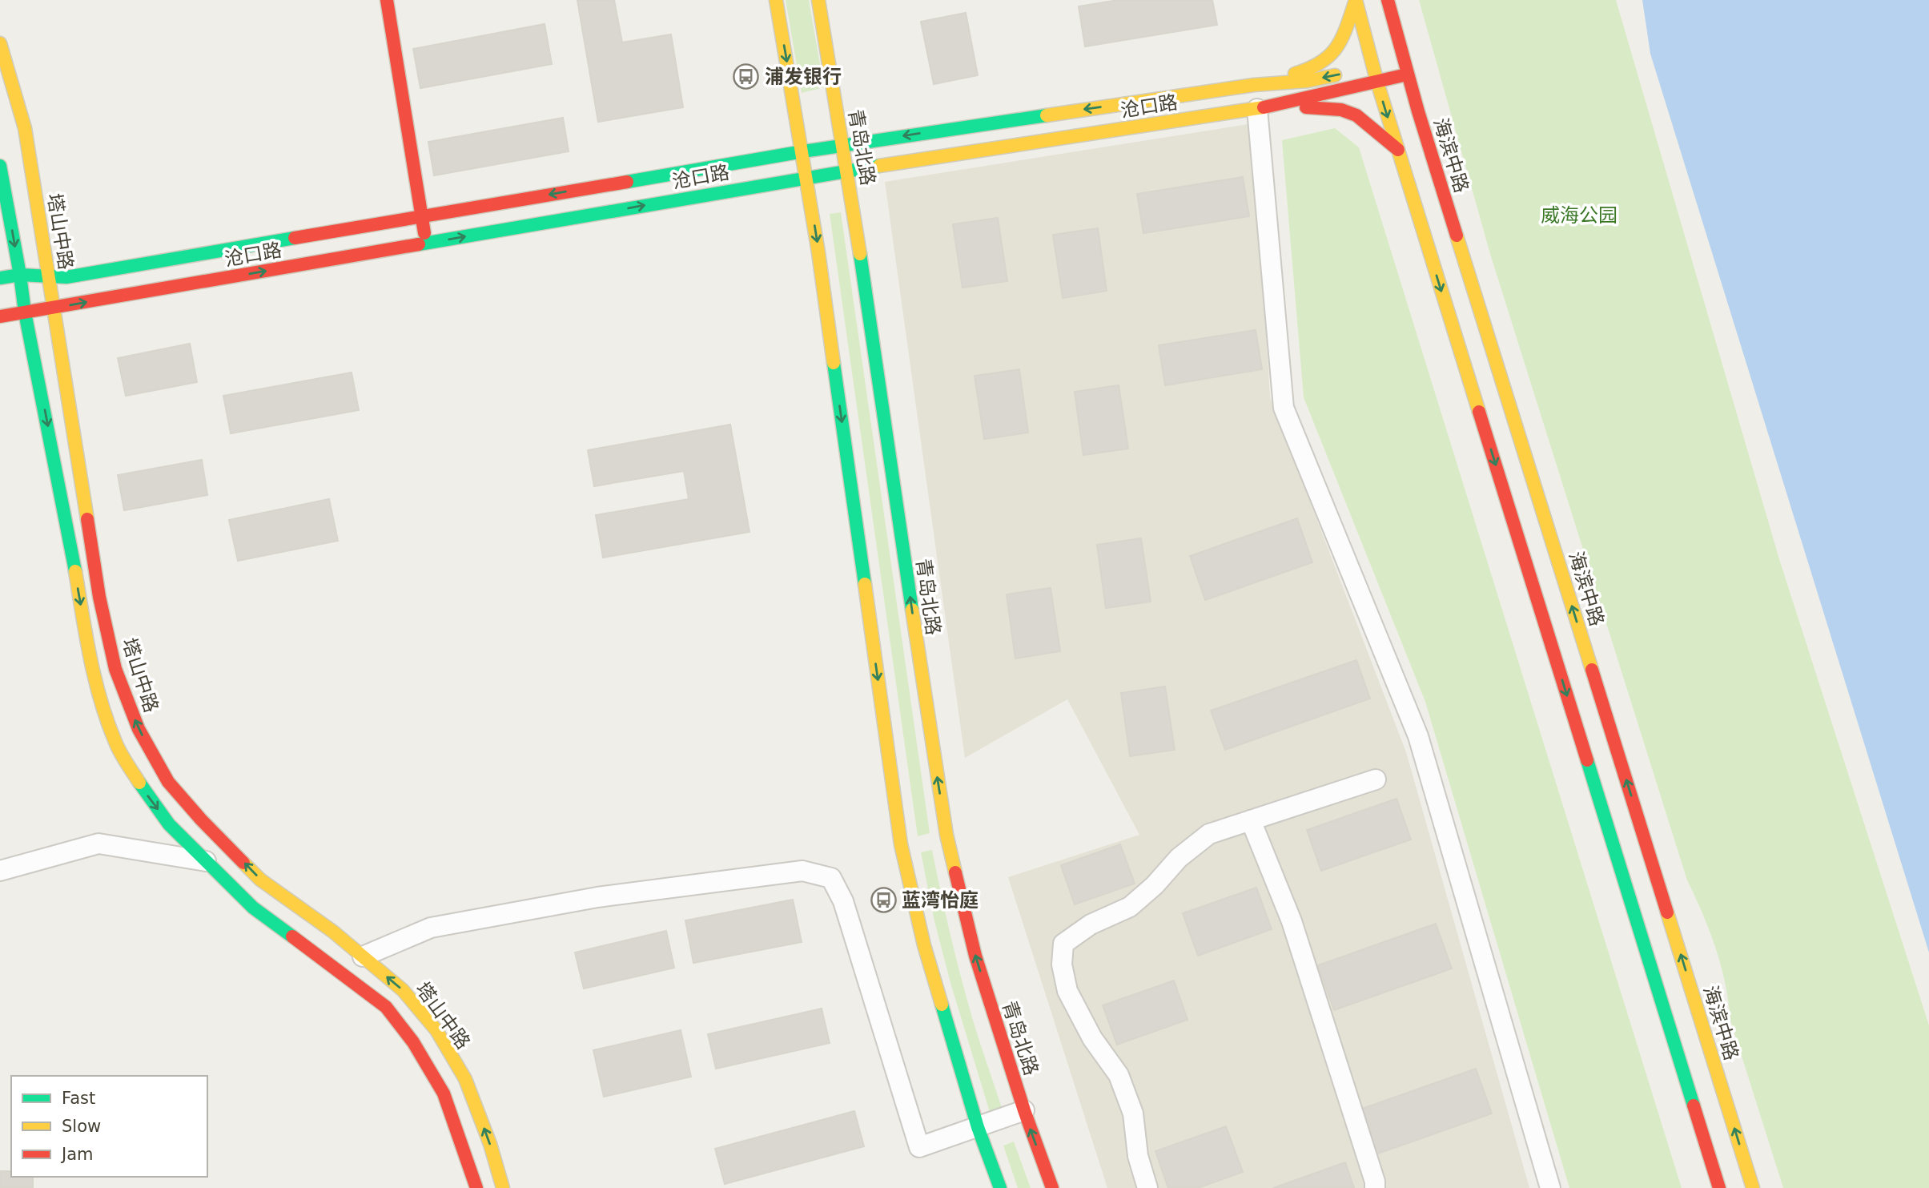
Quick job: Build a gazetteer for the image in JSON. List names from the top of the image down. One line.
{"streets":{"main road":["沧口路","青岛北路","海滨中路","塔山中路"]},"crossings":[["沧口路","青岛北路"],["沧口路","海滨中路"],["沧口路","塔山中路"]],"parks":["威海公园"],"places":{"bus stop":["浦发银行","蓝湾怡庭"]},"legend":["Fast","Slow","Jam"]}
